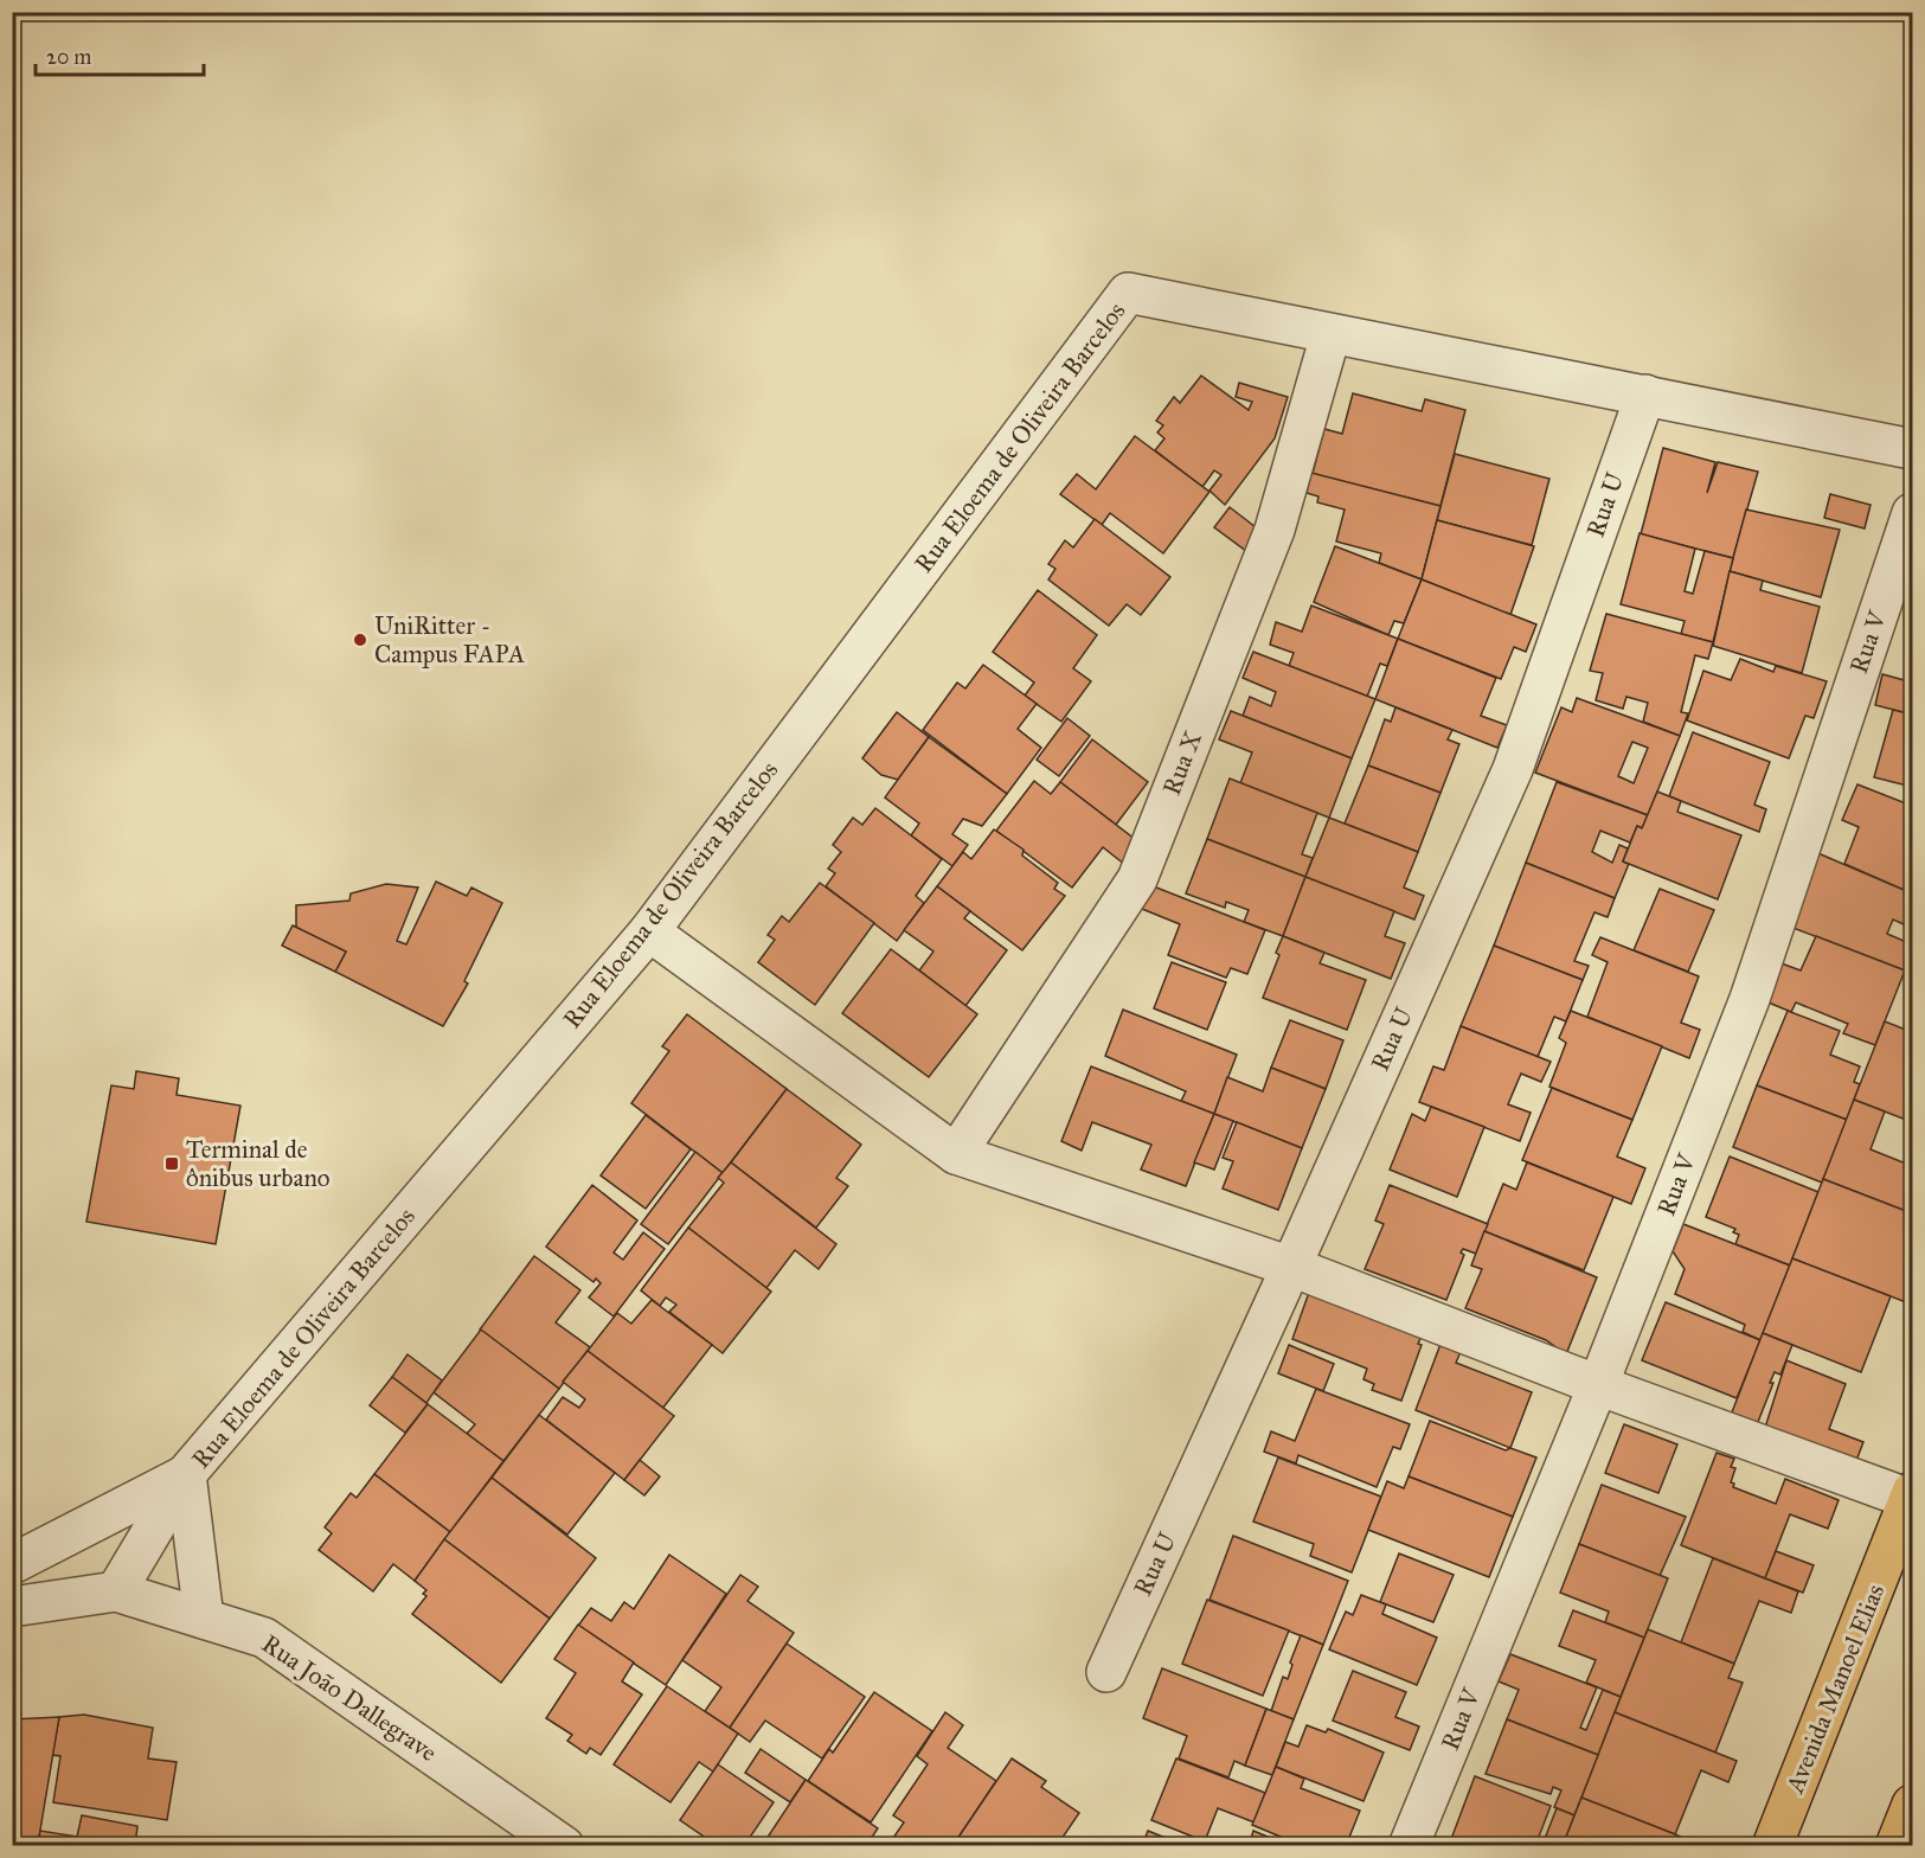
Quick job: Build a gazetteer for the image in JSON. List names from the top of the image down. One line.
{"streets":{"main road":["Avenida Manoel Elias"],"street":["Rua Eloema de Oliveira Barcelos","Rua U","Rua V","Rua X","Rua João Dallegrave"]},"crossings":[["Rua Eloema de Oliveira Barcelos","Rua X"],["Rua Eloema de Oliveira Barcelos","Rua João Dallegrave"]],"places":{"other":["UniRitter - Campus FAPA"],"transit":["Terminal de ônibus urbano"]},"scale_bar":"20 m"}
